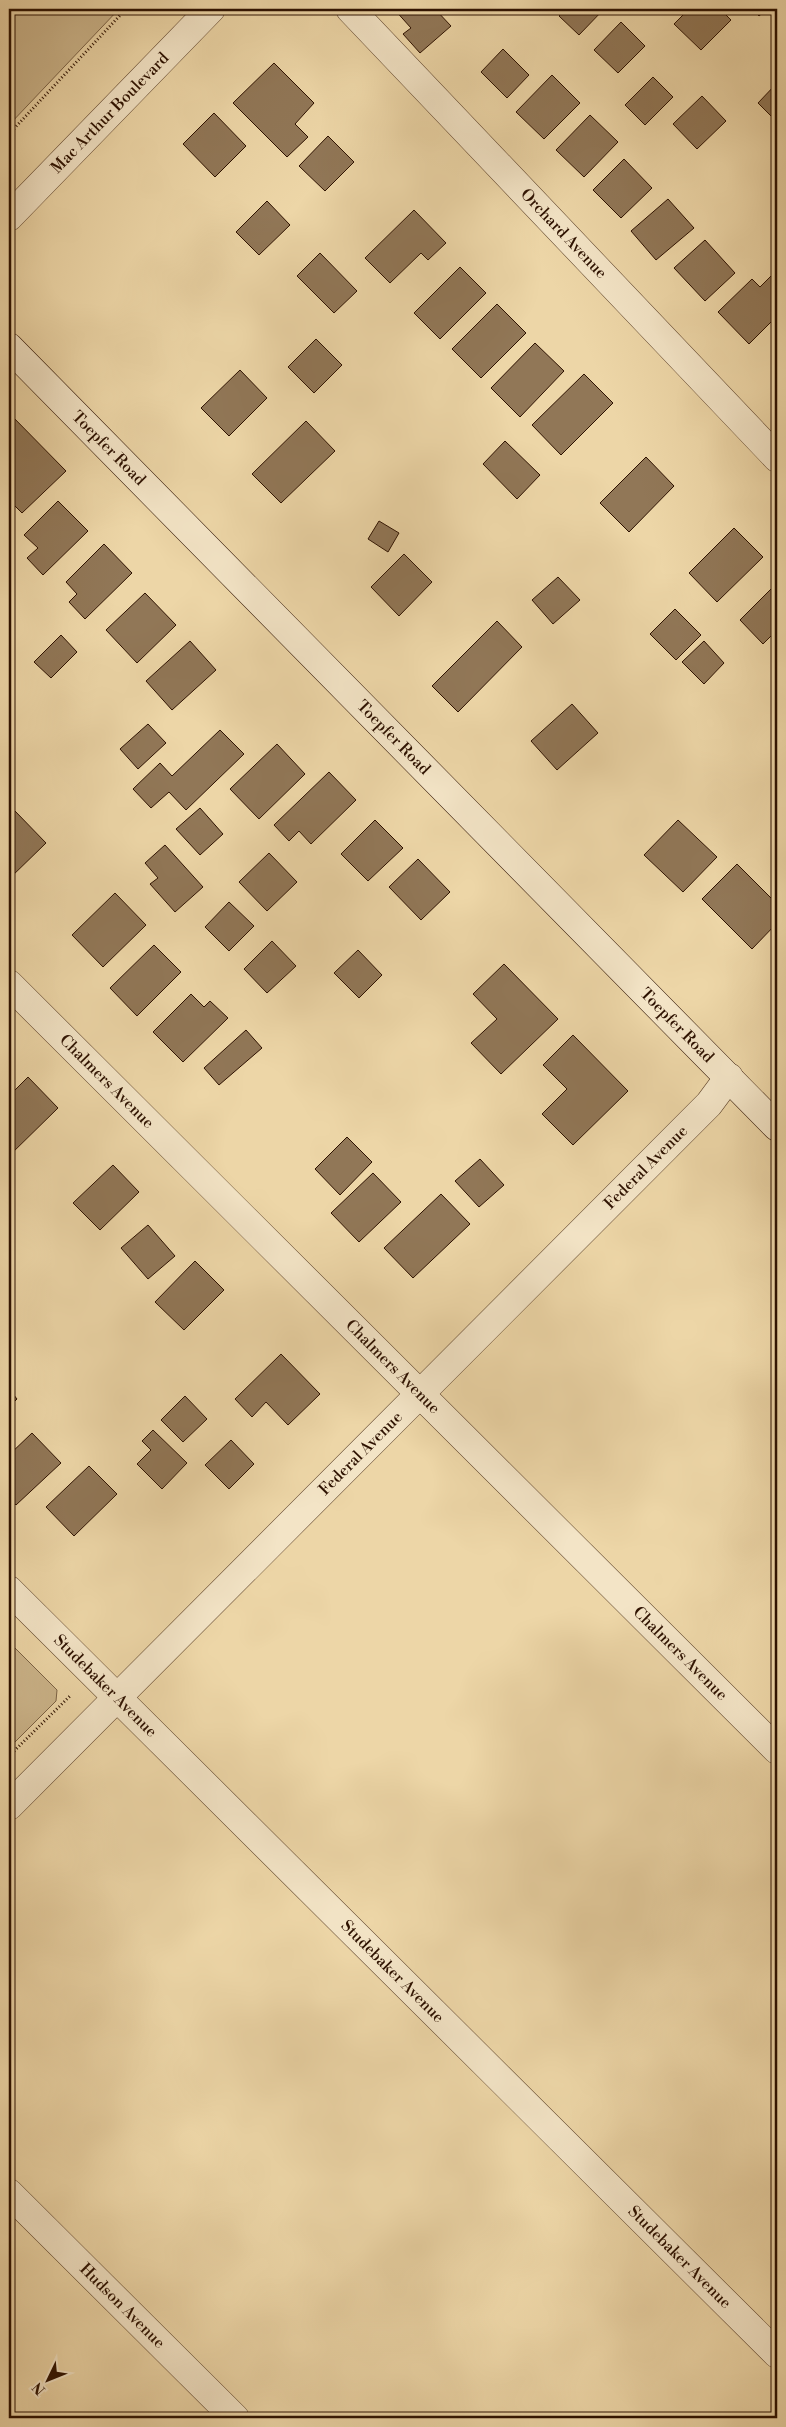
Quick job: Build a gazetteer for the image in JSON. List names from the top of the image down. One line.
{"streets":{"street":["Mac Arthur Boulevard","Orchard Avenue","Toepfer Road","Chalmers Avenue","Federal Avenue","Studebaker Avenue","Hudson Avenue"]},"crossings":[["Toepfer Road","Federal Avenue"],["Chalmers Avenue","Federal Avenue"],["Federal Avenue","Studebaker Avenue"]],"north":"bottom left"}
